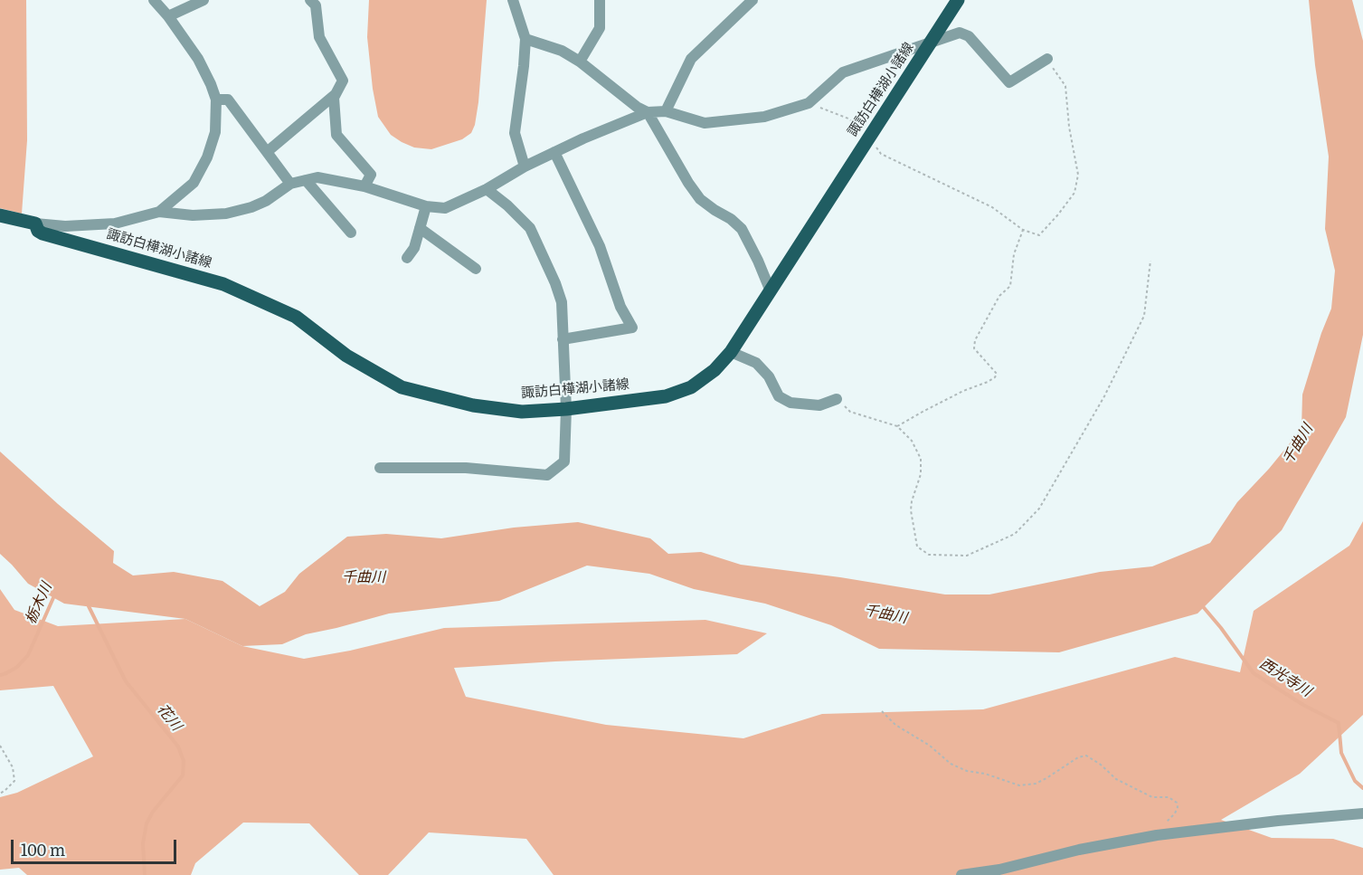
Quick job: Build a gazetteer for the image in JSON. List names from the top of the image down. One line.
{"streets":{"main road":["諏訪白樺湖小諸線"]},"water":["千曲川","栃木川","西光寺川","花川"],"scale_bar":"100 m"}
